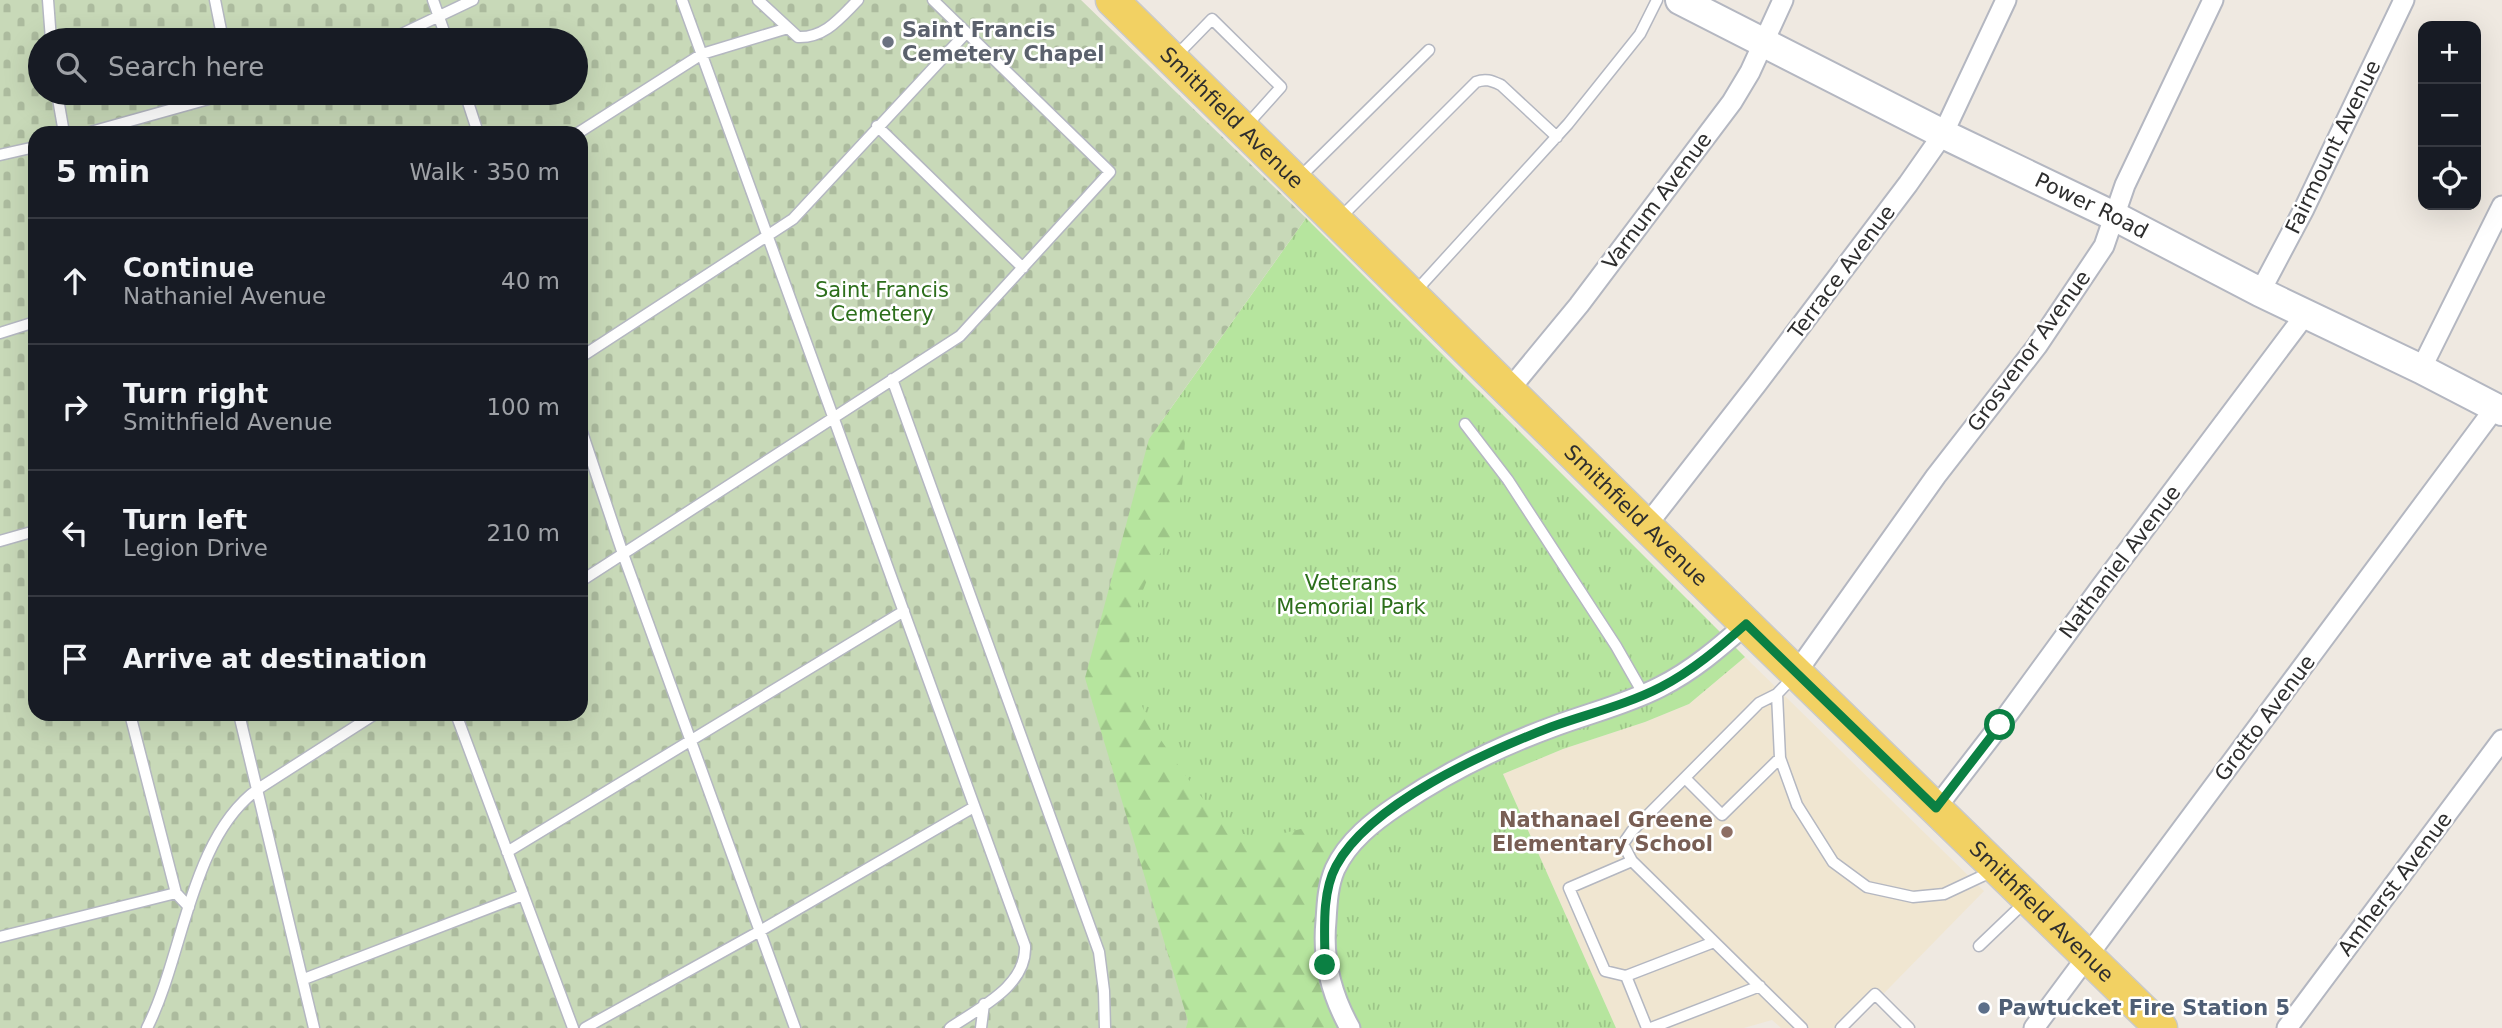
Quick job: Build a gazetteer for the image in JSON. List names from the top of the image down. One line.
{"streets":{"main road":["Smithfield Avenue","Power Road"],"street":["Fairmount Avenue","Varnum Avenue","Terrace Avenue","Grosvenor Avenue","Nathaniel Avenue","Grotto Avenue","Amherst Avenue"]},"crossings":[["Smithfield Avenue","Varnum Avenue"],["Smithfield Avenue","Terrace Avenue"],["Smithfield Avenue","Grosvenor Avenue"],["Smithfield Avenue","Nathaniel Avenue"],["Smithfield Avenue","Grotto Avenue"],["Fairmount Avenue","Power Road"],["Varnum Avenue","Power Road"],["Power Road","Terrace Avenue"],["Power Road","Grosvenor Avenue"],["Power Road","Nathaniel Avenue"],["Power Road","Grotto Avenue"]],"parks":["Saint Francis Cemetery","Veterans Memorial Park"],"places":["Saint Francis Cemetery Chapel","Nathanael Greene Elementary School","Pawtucket Fire Station 5"],"page":{"map_buttons":["+","−"],"search":"Search here","heading":["5 min","Walk · 350 m"],"list":[["Continue","Nathaniel Avenue","40 m"],["Turn right","Smithfield Avenue","100 m"],["Turn left","Legion Drive","210 m"],"Arrive at destination"]}}
